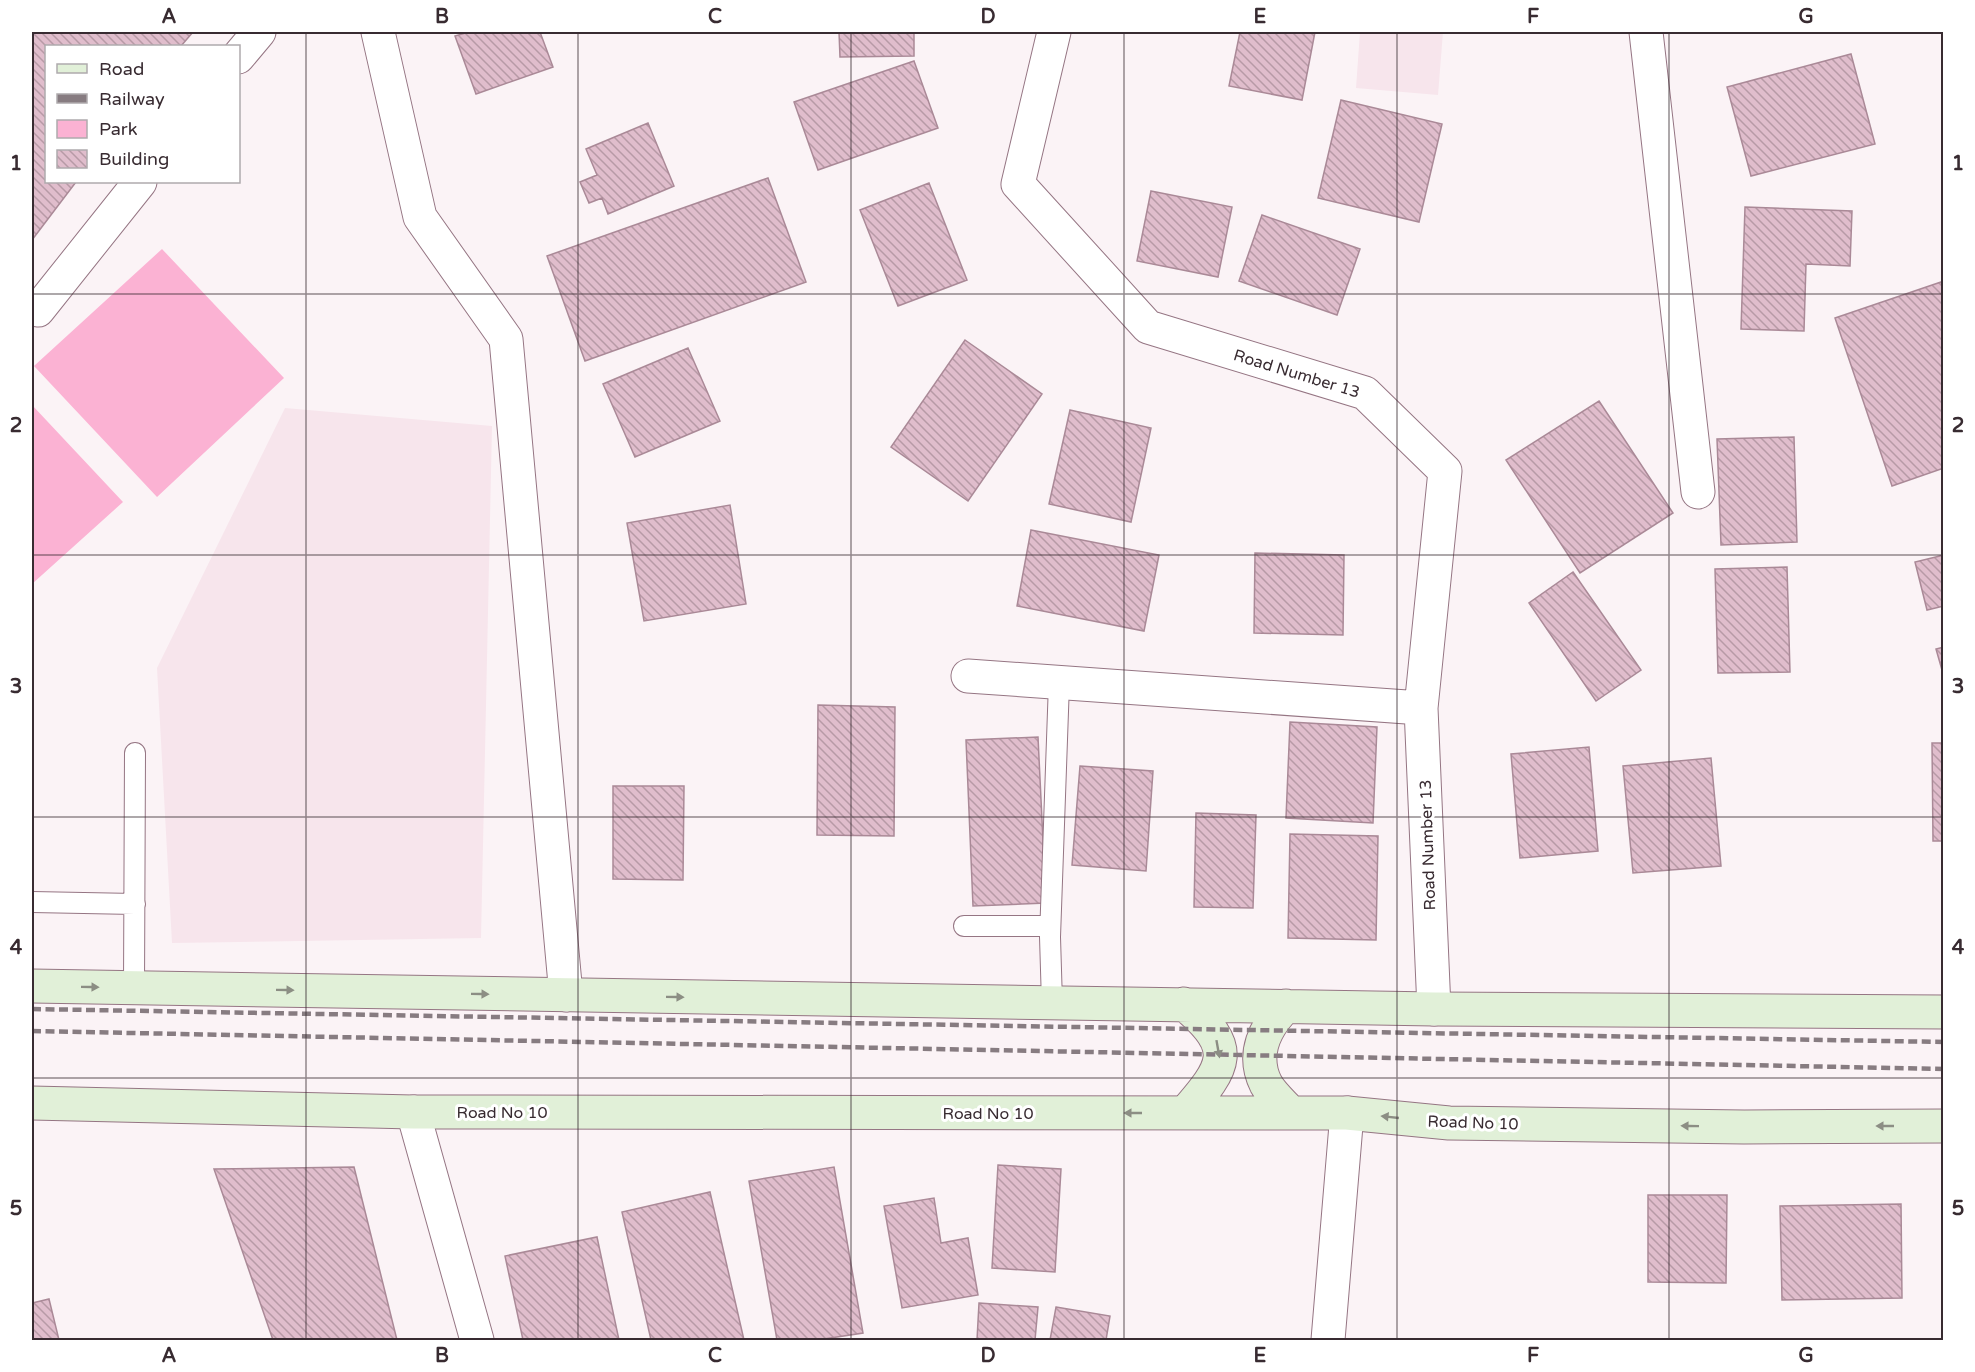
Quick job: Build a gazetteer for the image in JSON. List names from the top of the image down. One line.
{"streets":{"main road":["Road No 10"],"street":["Road Number 13"]},"legend":["Road","Railway","Park","Building"],"grid":{"columns":["A","B","C","D","E","F","G"],"rows":["1","2","3","4","5"]}}
